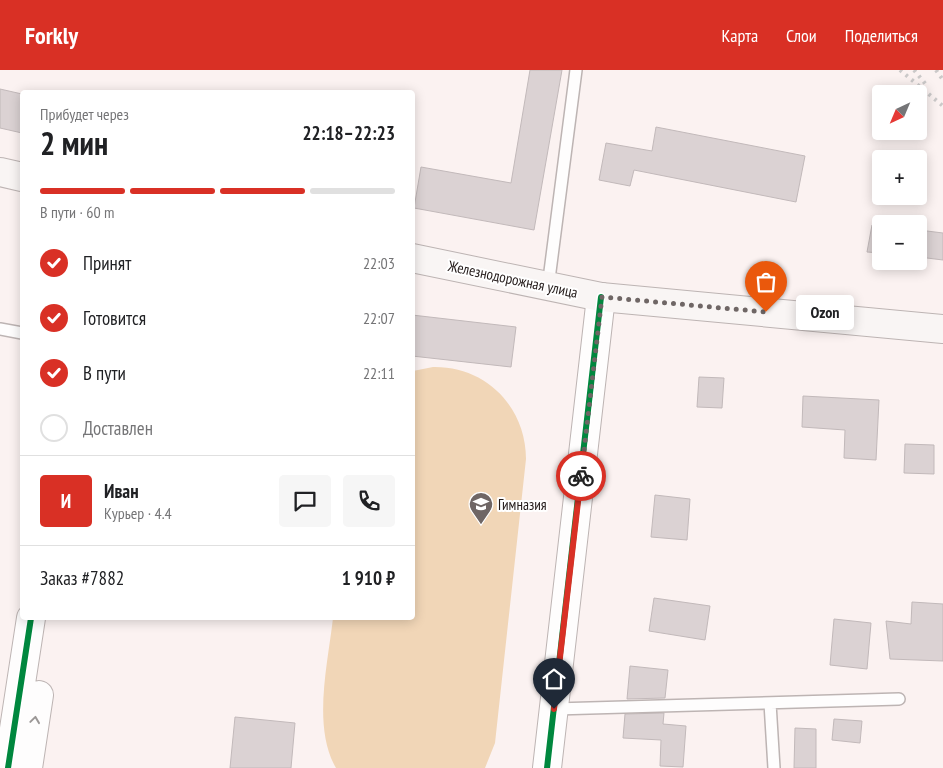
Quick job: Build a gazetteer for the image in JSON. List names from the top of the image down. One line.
{"streets":{"main road":["Железнодорожная улица"]},"places":{"other":["Ozon"],"school or university":["Гимназия"]},"north":"bottom left","page":{"header":"Forkly","nav":["Карта","Слои","Поделиться"],"map_buttons":["+","−"],"heading":["2 мин","Прибудет через","22:18–22:23"],"panel":["Иван","Курьер · 4.4","Заказ #7882","1 910 ₽"],"bar":"В пути · 60 m","list":[["Принят","22:03"],["Готовится","22:07"],["В пути","22:11"],"Доставлен"],"bubble":"Ozon","round":"И"}}
